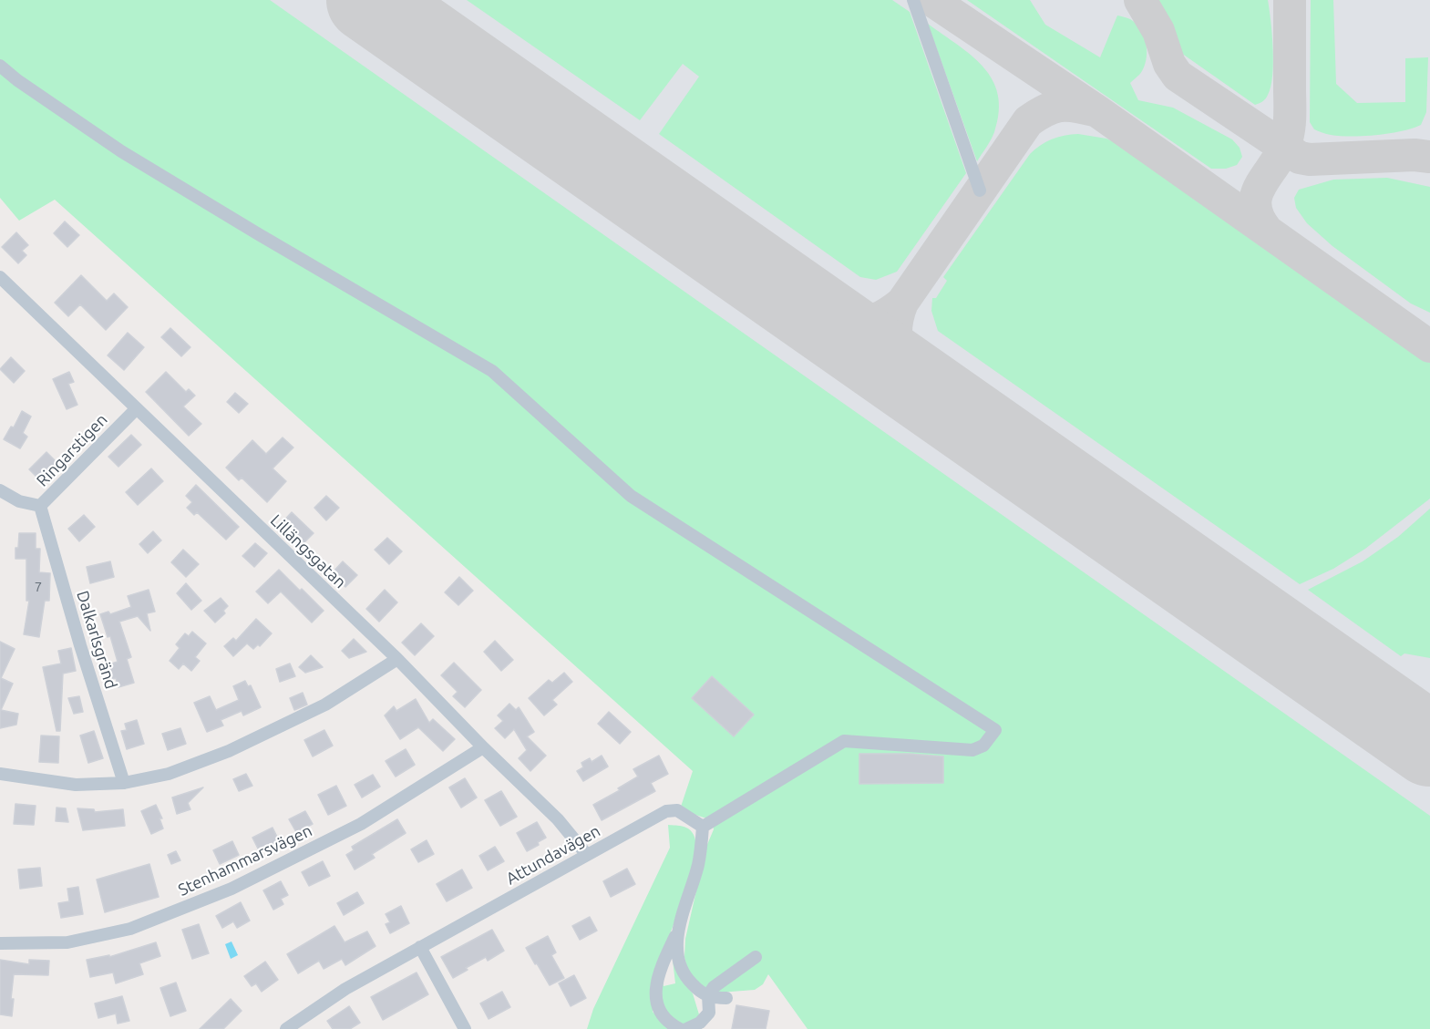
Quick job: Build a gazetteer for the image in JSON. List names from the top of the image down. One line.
{"streets":{"street":["Ringarstigen","Lillängsgatan","Dalkarlsgränd","Attundavägen","Stenhammarsvägen"]},"crossings":[["Ringarstigen","Lillängsgatan"],["Ringarstigen","Dalkarlsgränd"],["Lillängsgatan","Attundavägen"],["Lillängsgatan","Stenhammarsvägen"]],"house_numbers":["7"]}
